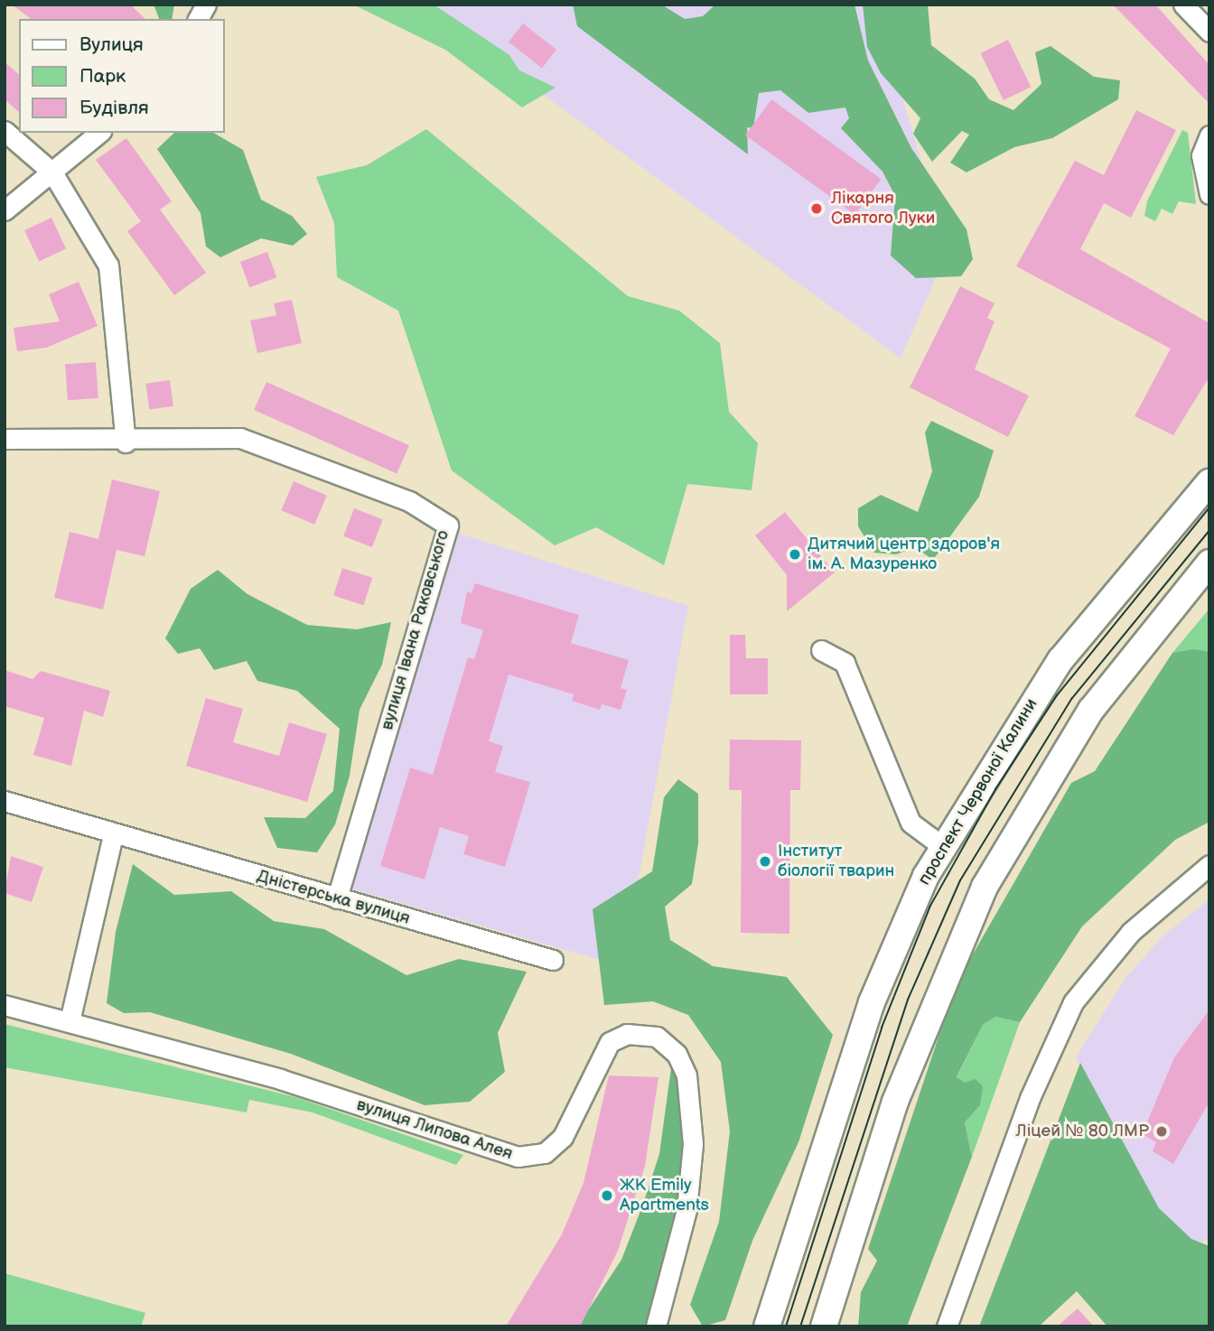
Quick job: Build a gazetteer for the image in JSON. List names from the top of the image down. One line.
{"streets":{"main road":["проспект Червоної Калини"],"street":["вулиця Івана Раковського","Дністерська вулиця","вулиця Липова Алея"]},"crossings":[["вулиця Івана Раковського","Дністерська вулиця"]],"places":["Лікарня Святого Луки","Дитячий центр здоров'я ім. А. Мазуренко","Інститут біології тварин","Ліцей № 80 ЛМР","ЖК Emily Apartments"],"legend":["Вулиця","Парк","Будівля"]}
